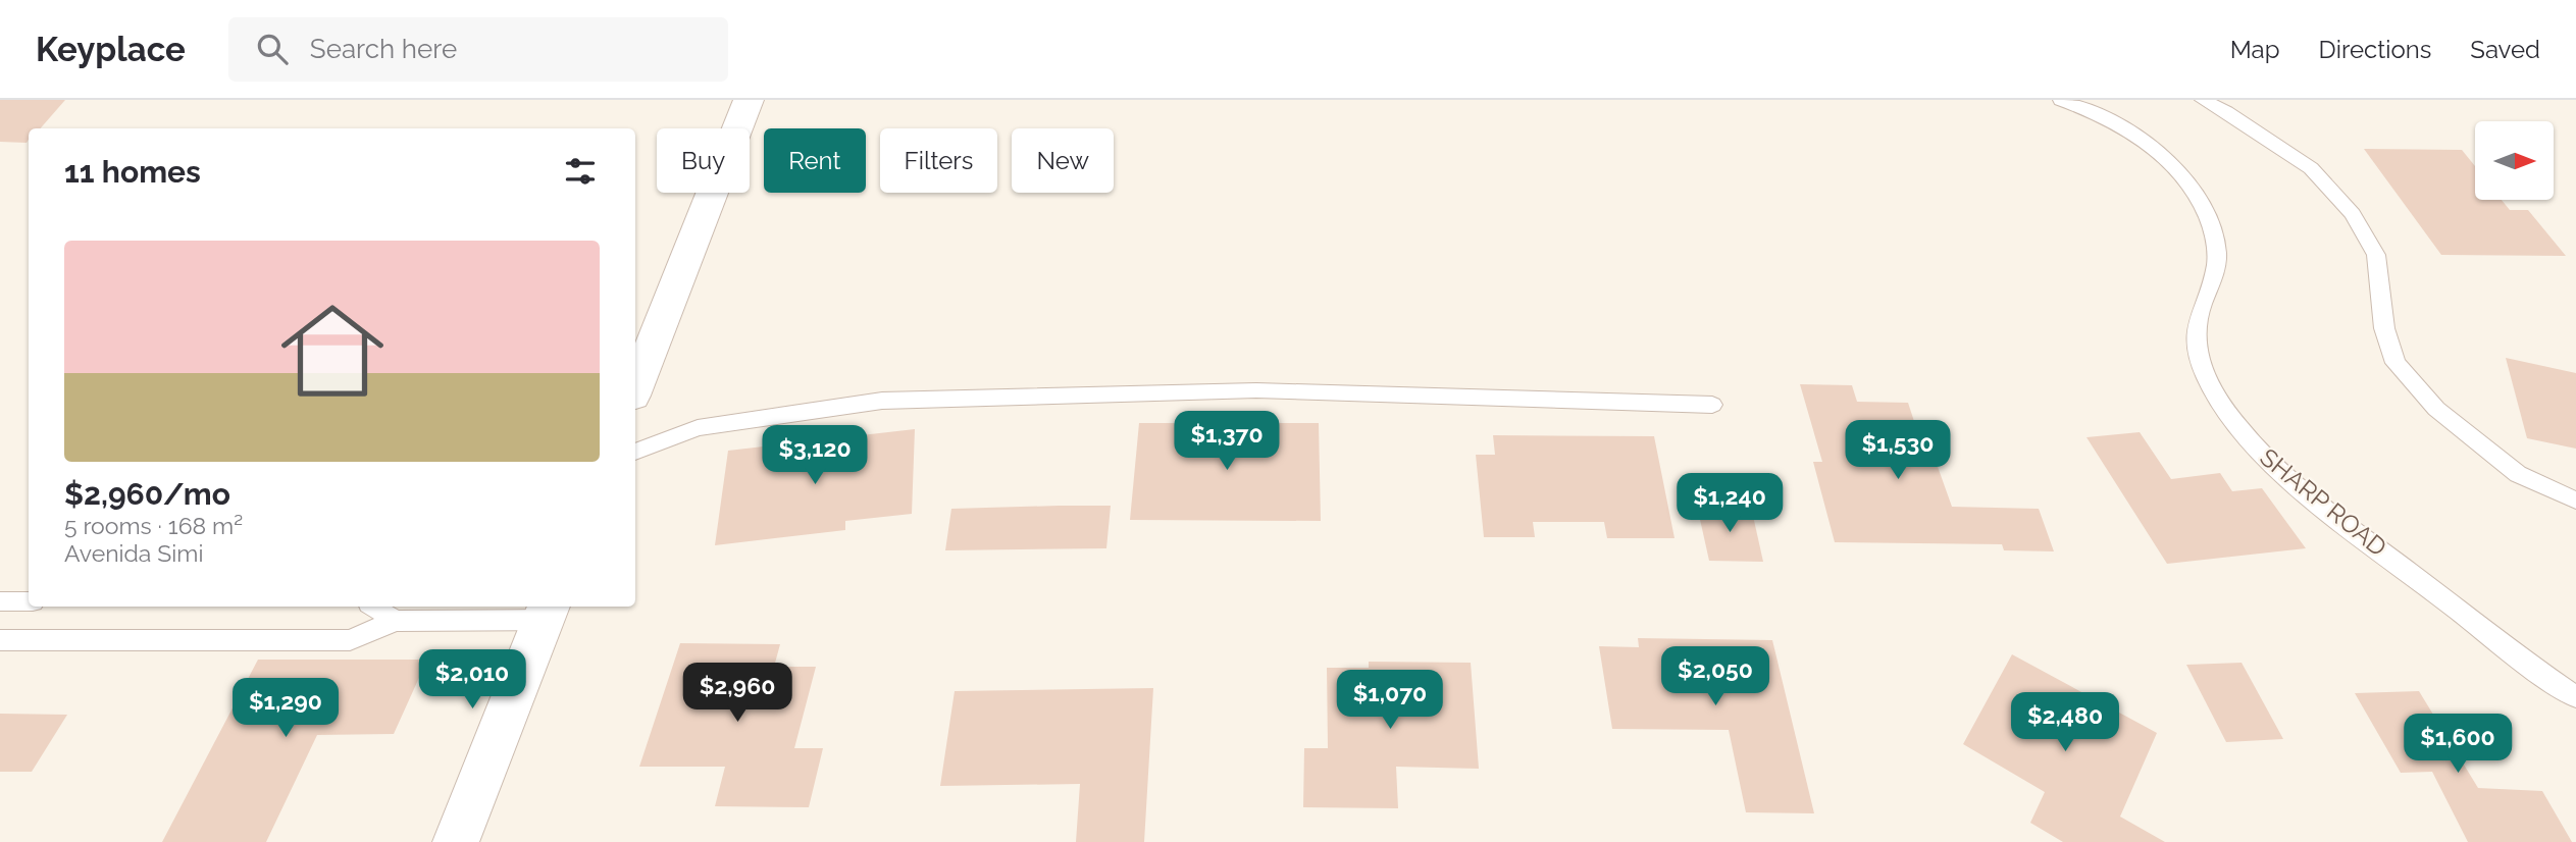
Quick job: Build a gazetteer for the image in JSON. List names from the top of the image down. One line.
{"streets":{"lane":["SHARP ROAD"]},"north":"right","page":{"header":"Keyplace","search":"Search here","nav":["Map","Directions","Saved"],"chip":["Buy","Rent","Filters","New"],"heading":"11 homes","list":[{"name":"$2,960/mo","note":"5 rooms · 168 m² · Avenida Simi"}],"price":["$1,370","$1,530","$3,120","$1,240","$2,050","$2,010","$2,960","$1,070","$1,290","$2,480","$1,600"]}}
